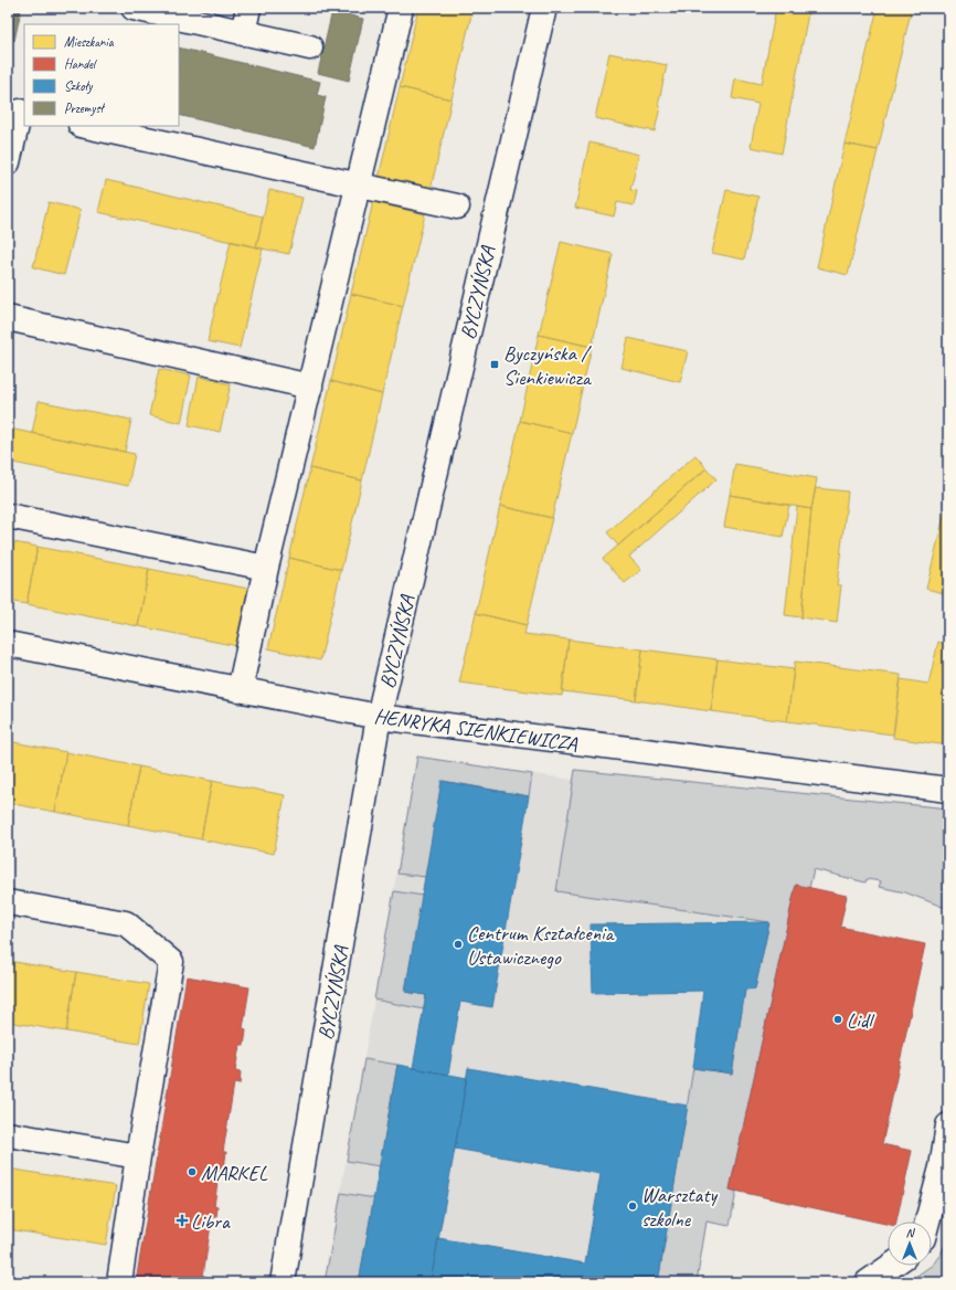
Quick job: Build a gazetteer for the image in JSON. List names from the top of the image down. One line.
{"streets":{"street":["BYCZYŃSKA","HENRYKA SIENKIEWICZA"]},"crossings":[["BYCZYŃSKA","HENRYKA SIENKIEWICZA"]],"places":{"transit":["Byczyńska / Sienkiewicza"],"other":["Centrum Kształcenia Ustawicznego","Lidl","MARKEL","Warsztaty szkolne"],"health":["Libra"]},"legend":["Mieszkania","Handel","Szkoły","Przemysł"],"north":"top"}
